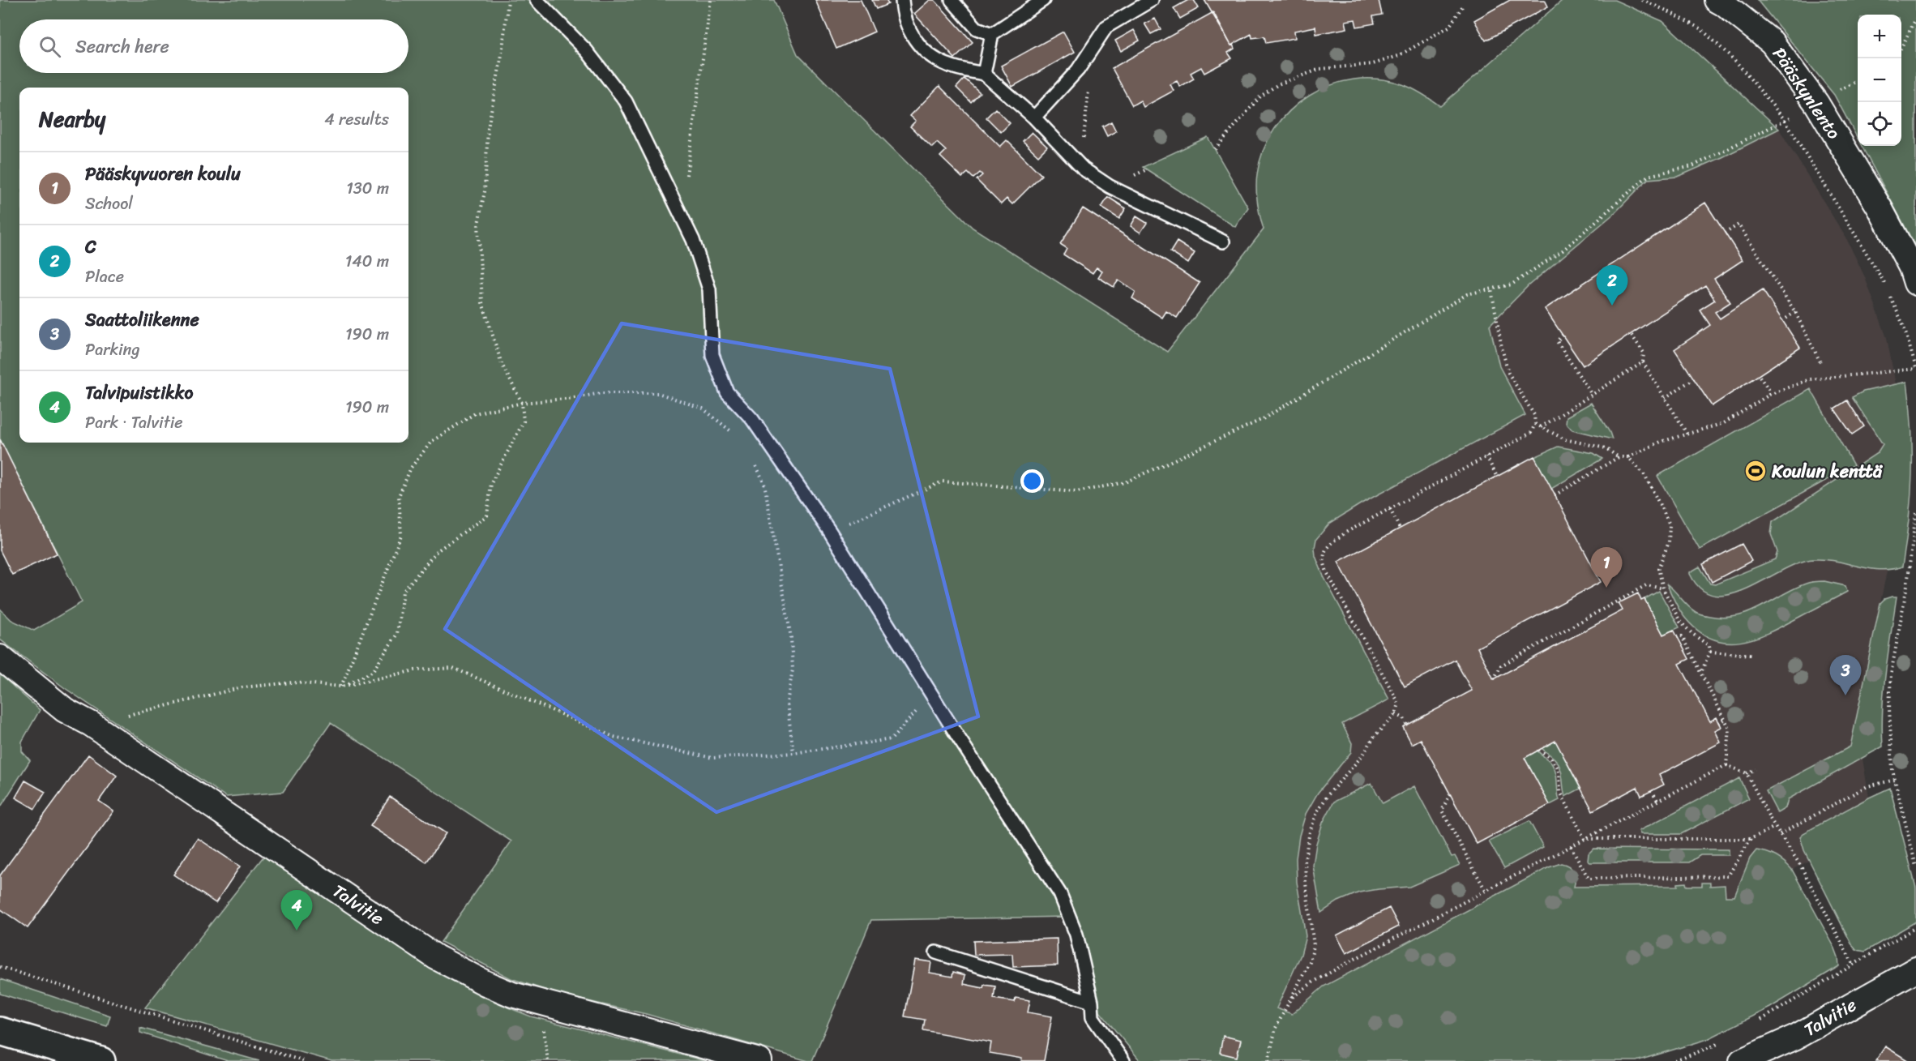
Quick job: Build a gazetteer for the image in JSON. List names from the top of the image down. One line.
{"streets":{"street":["Pääskynlento","Talvitie"]},"places":{"sports":["Koulun kenttä"]},"page":{"map_buttons":["+","−"],"search":"Search here","heading":["Nearby","4 results"],"list":[{"mark":"1","name":"Pääskyvuoren koulu","note":"School","value":"130 m"},{"mark":"2","name":"C","note":"Place","value":"140 m"},{"mark":"3","name":"Saattoliikenne","note":"Parking","value":"190 m"},{"mark":"4","name":"Talvipuistikko","note":"Park · Talvitie","value":"190 m"}],"pins":["2","1","3","4"]}}
